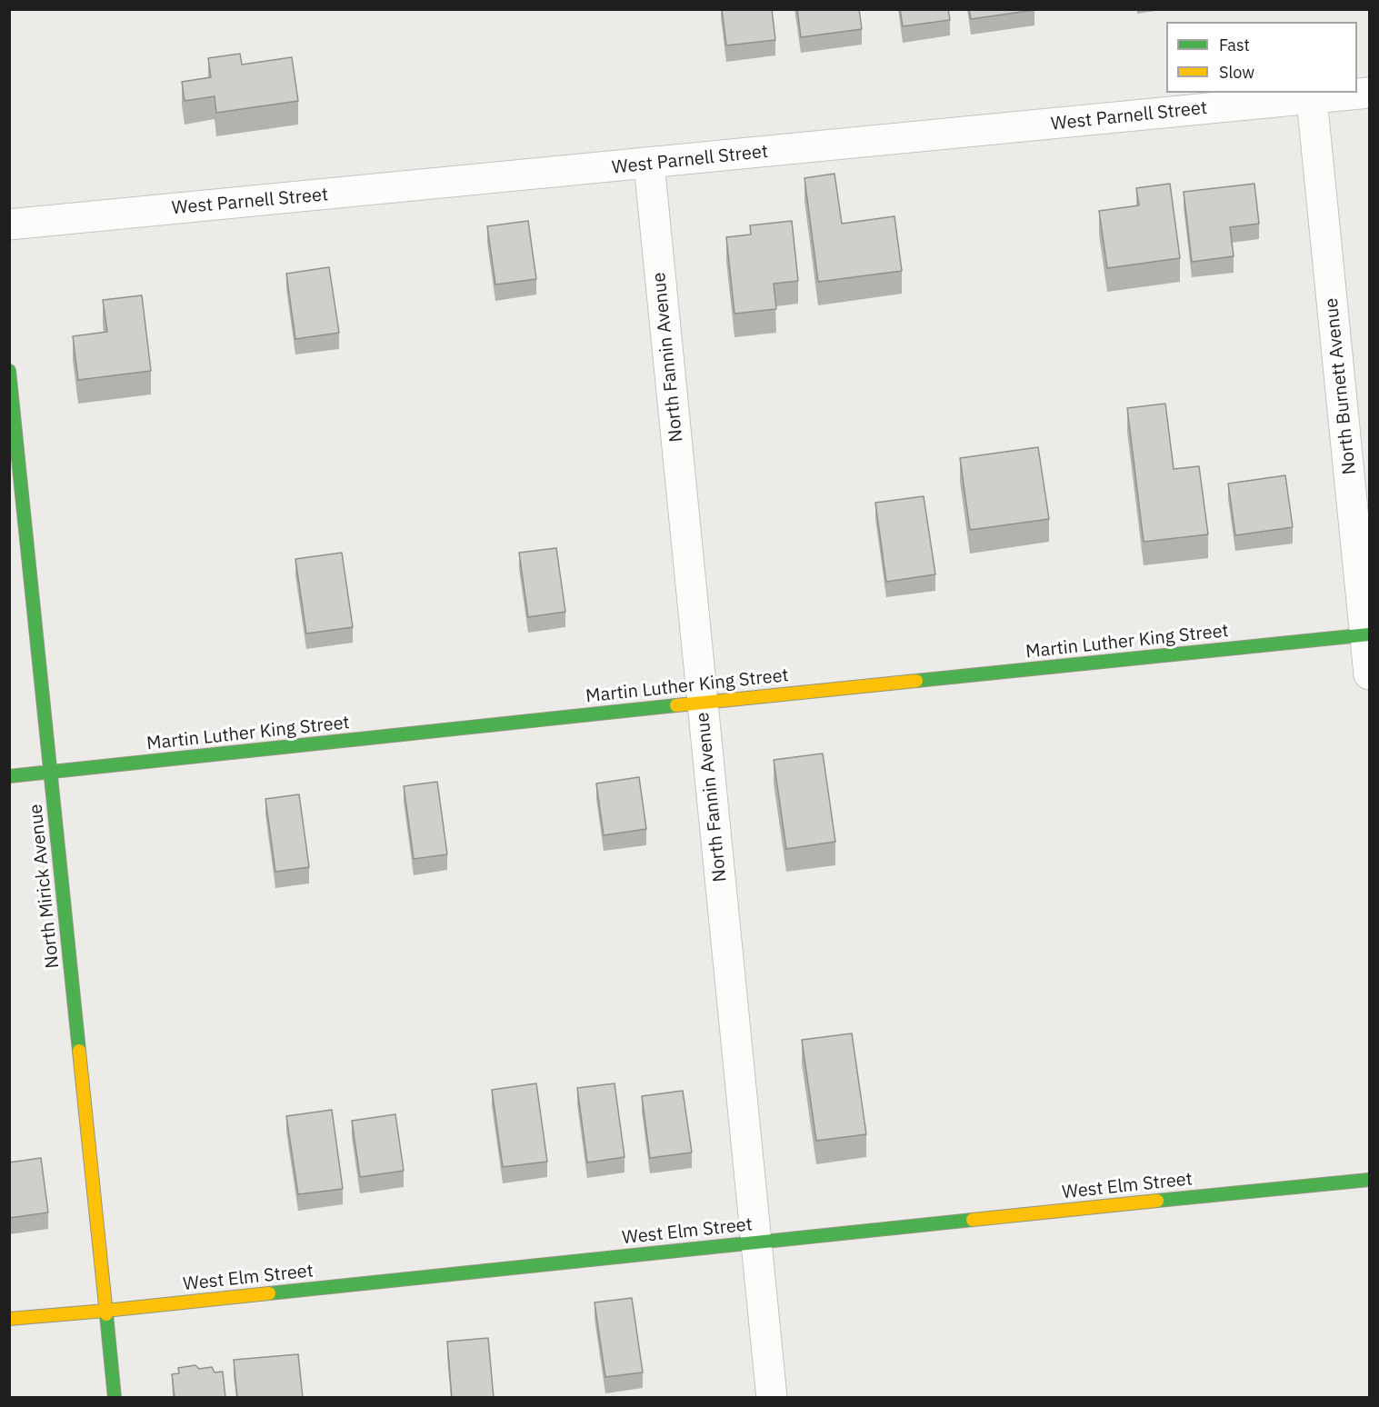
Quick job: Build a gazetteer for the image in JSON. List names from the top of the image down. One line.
{"streets":{"street":["West Parnell Street","North Fannin Avenue","North Burnett Avenue","Martin Luther King Street","North Mirick Avenue","West Elm Street"]},"crossings":[["West Parnell Street","North Fannin Avenue"],["West Parnell Street","North Burnett Avenue"],["North Fannin Avenue","Martin Luther King Street"],["North Fannin Avenue","West Elm Street"],["North Burnett Avenue","Martin Luther King Street"],["Martin Luther King Street","North Mirick Avenue"],["North Mirick Avenue","West Elm Street"]],"legend":["Fast","Slow"]}
